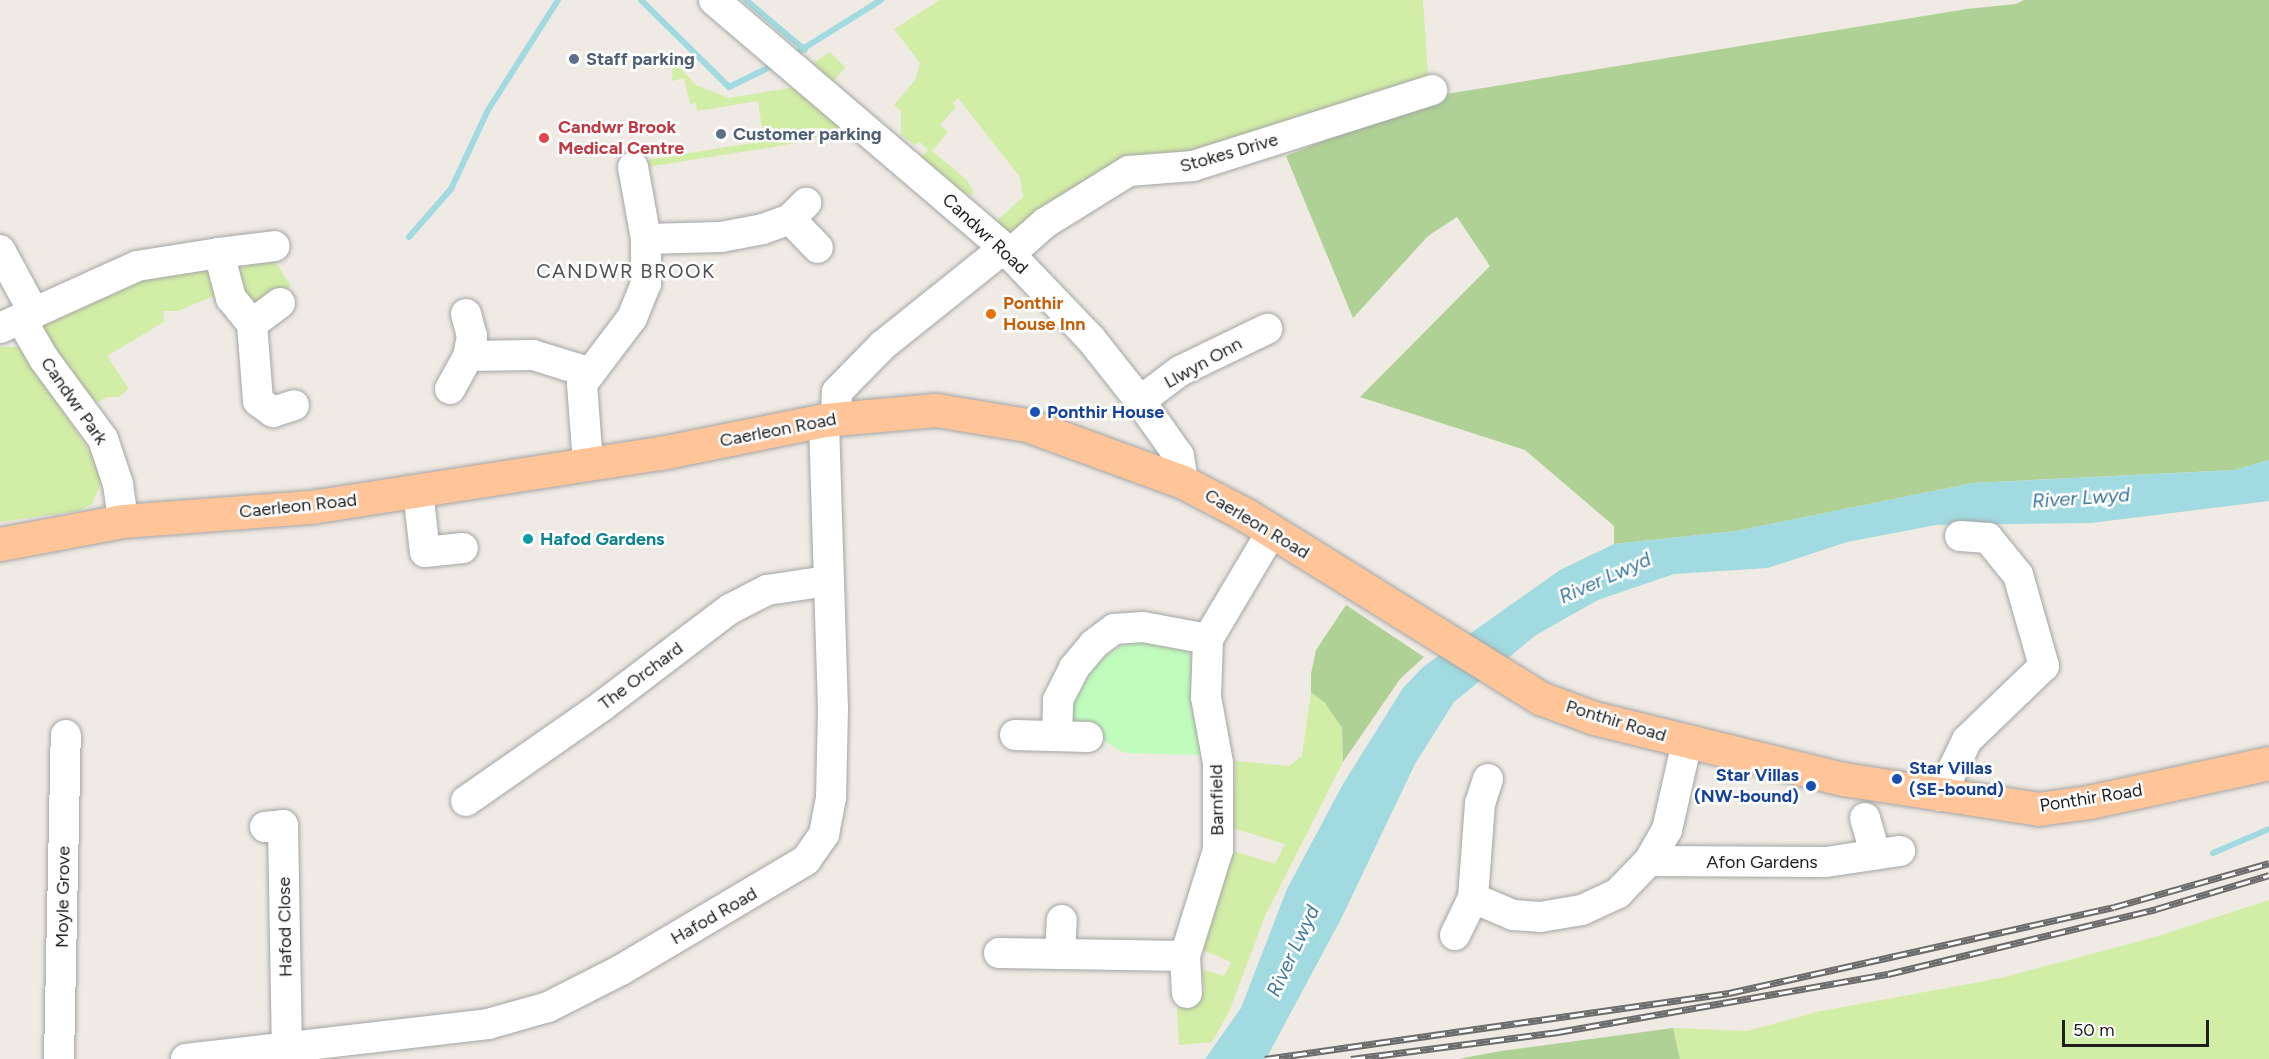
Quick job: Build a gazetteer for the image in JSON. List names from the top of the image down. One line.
{"streets":{"main road":["Caerleon Road","Ponthir Road"],"street":["Stokes Drive","Candwr Road","Llwyn Onn","Candwr Park","The Orchard","Barnfield","Afon Gardens","Moyle Grove","Hafod Road","Hafod Close"]},"crossings":[["Stokes Drive","Candwr Road"],["Stokes Drive","Caerleon Road"],["Stokes Drive","Hafod Road"],["Candwr Road","Llwyn Onn"],["Candwr Road","Caerleon Road"],["Candwr Park","Caerleon Road"],["Caerleon Road","Ponthir Road"],["Caerleon Road","Barnfield"],["Caerleon Road","Hafod Road"],["The Orchard","Hafod Road"],["Hafod Road","Hafod Close"]],"districts":["CANDWR BROOK"],"water":["River Lwyd"],"places":["Staff parking","Customer parking","Candwr Brook Medical Centre","Ponthir House Inn","Ponthir House","Hafod Gardens","Star Villas (SE-bound)","Star Villas (NW-bound)"],"scale_bar":"50 m"}
